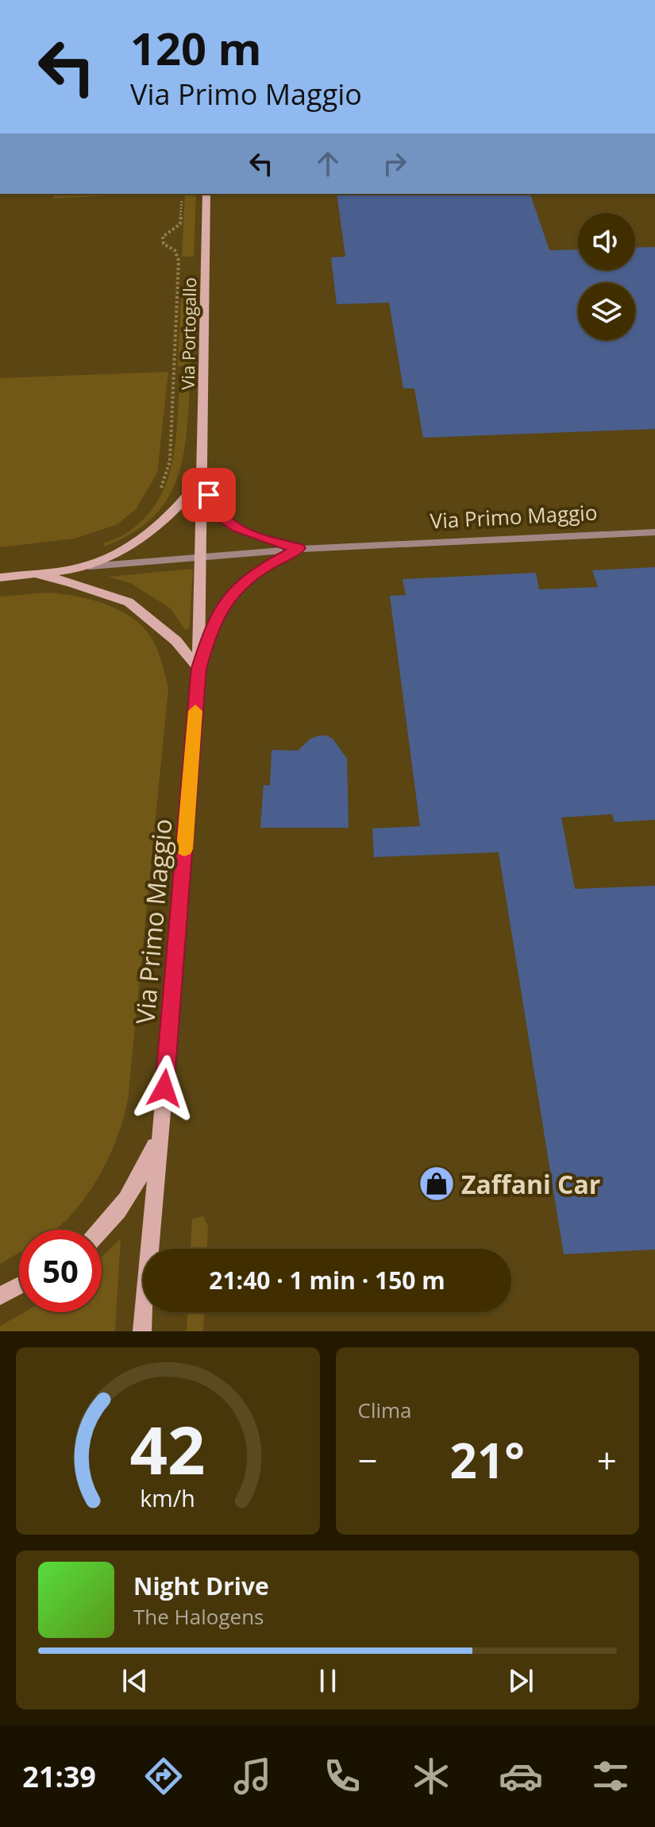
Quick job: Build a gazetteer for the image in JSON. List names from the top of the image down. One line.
{"streets":{"main road":["Via Portogallo","Via Primo Maggio"]},"crossings":[["Via Portogallo","Via Primo Maggio"]],"places":{"shop":["Zaffani Car"]},"page":{"turn":["120 m","Via Primo Maggio"],"limit":"50","trip":"21:40 · 1 min · 150 m","tile":"Clima","heat":["−","21°","+"],"song":["Night Drive","The Halogens"],"tabs":"21:39","gauge":["42","km/h"]}}
